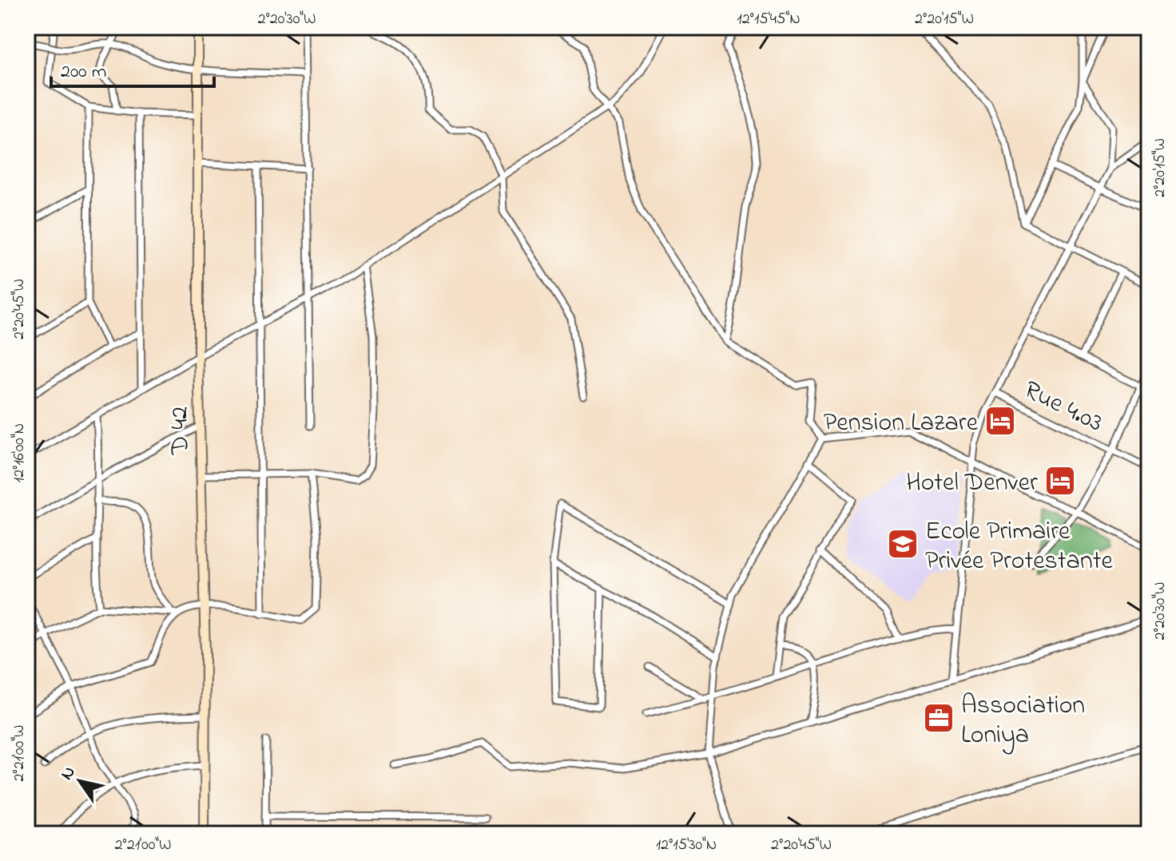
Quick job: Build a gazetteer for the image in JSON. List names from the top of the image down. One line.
{"streets":{"street":["Rue 4.03","D 42"]},"places":{"hotel":["Pension Lazare","Hotel Denver"],"school or university":["Ecole Primaire Privée Protestante"],"office":["Association Loniya"]},"scale_bar":"200 m","north":"top left","coordinates":["2°20'30\"W","12°15'45\"N","2°20'15\"W","2°20'45\"W","12°16'00\"N","2°21'00\"W","12°15'30\"N"]}
